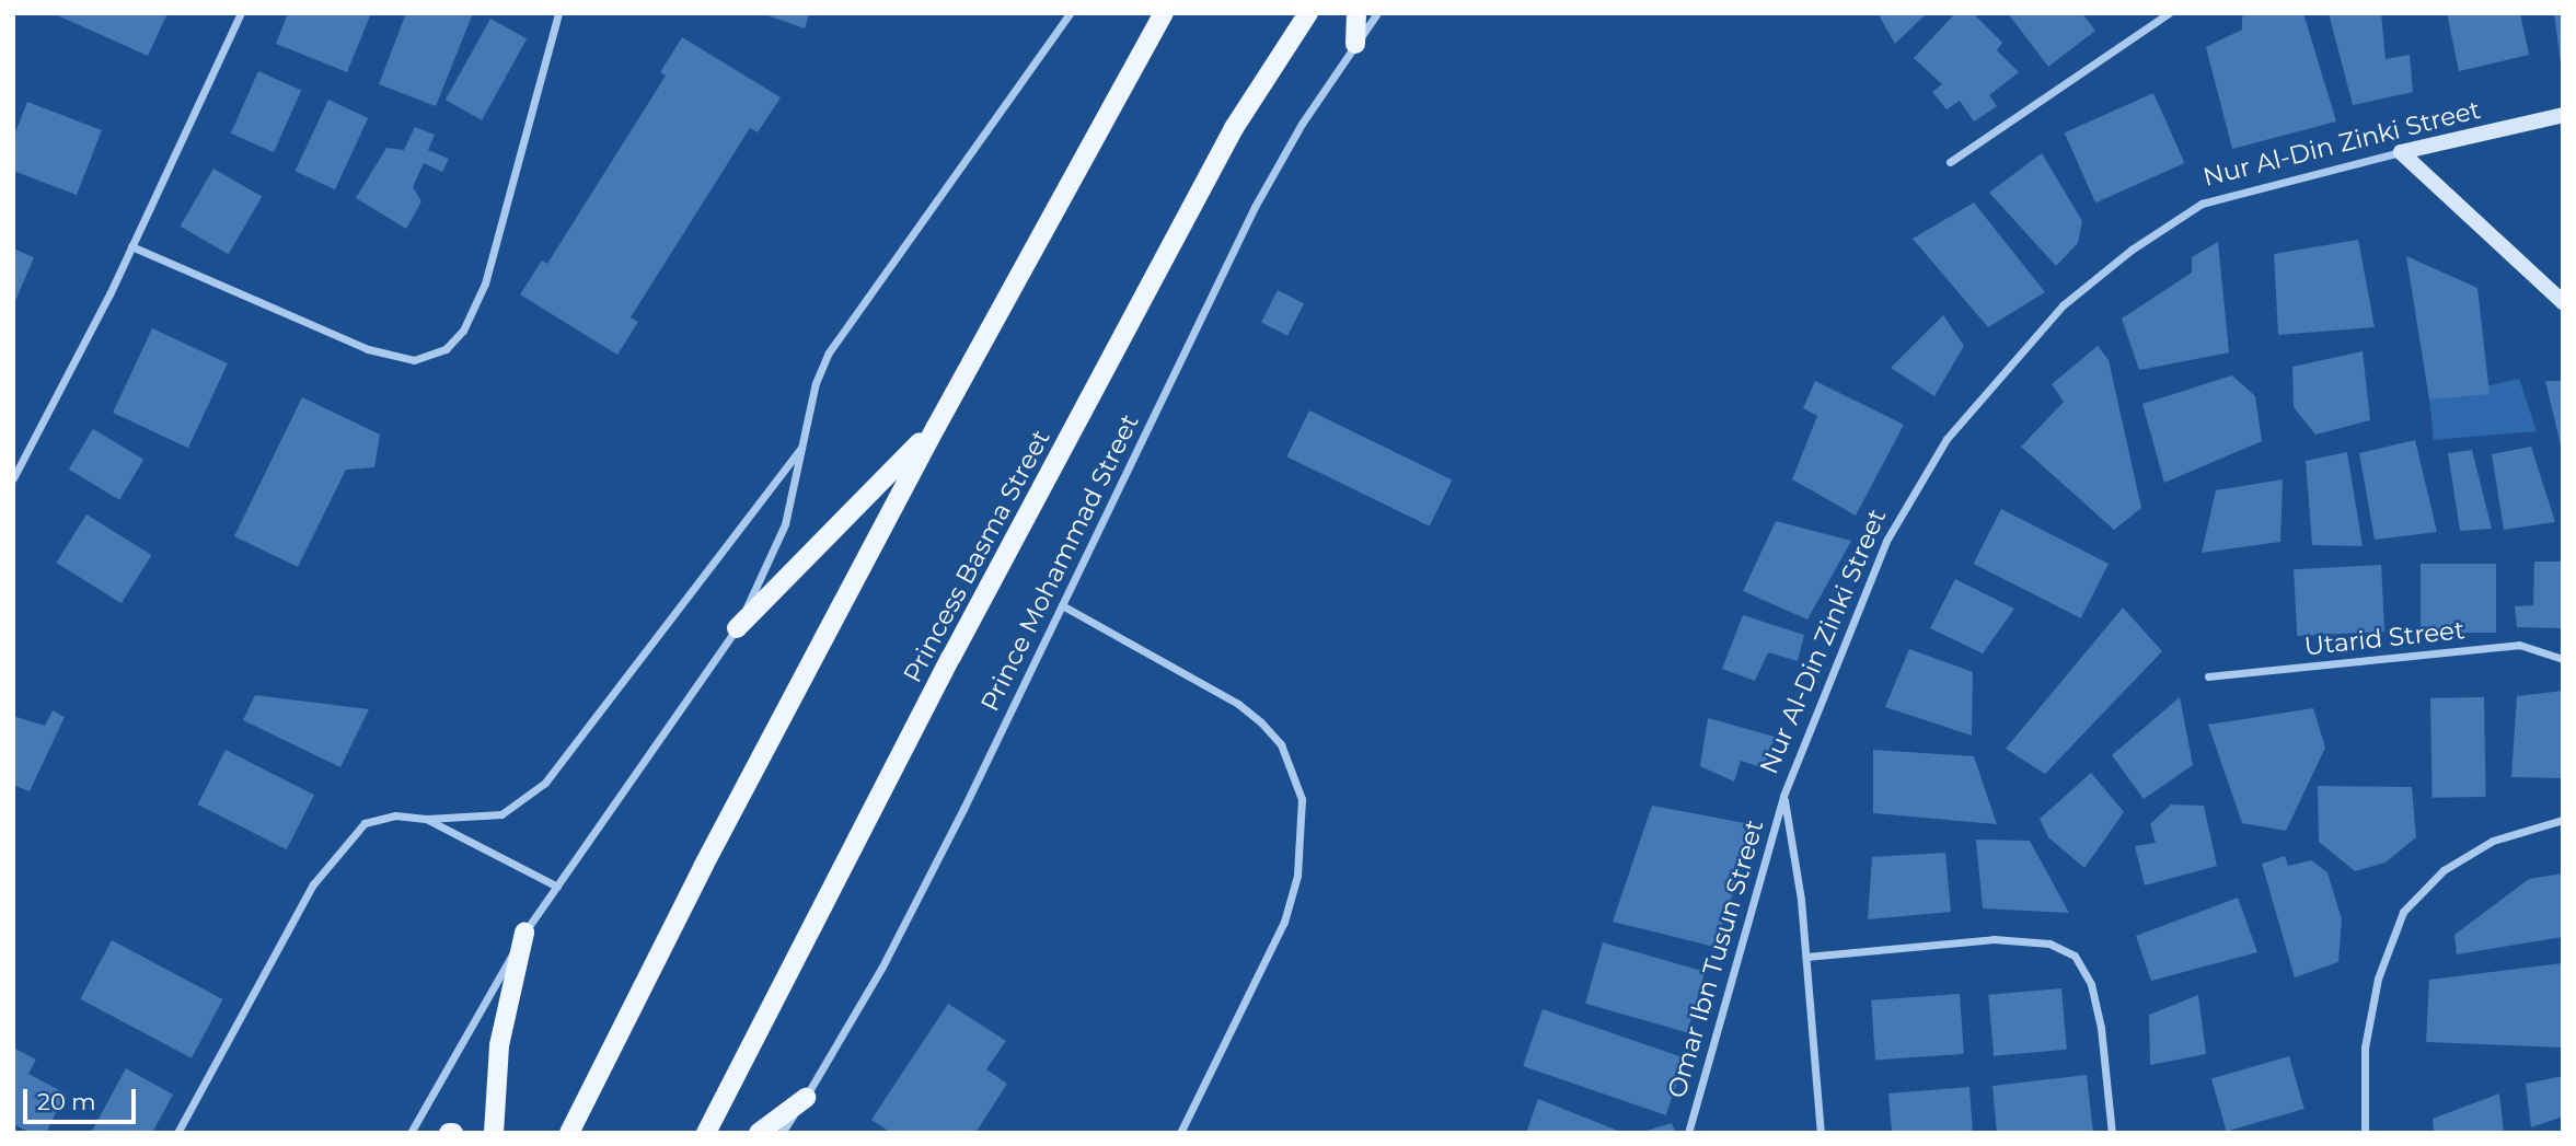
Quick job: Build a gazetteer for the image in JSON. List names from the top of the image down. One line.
{"streets":{"main road":["Princess Basma Street"],"street":["Nur Al-Din Zinki Street","Prince Mohammad Street","Utarid Street","Omar Ibn Tusun Street"]},"crossings":[["Nur Al-Din Zinki Street","Omar Ibn Tusun Street"]],"scale_bar":"20 m"}
